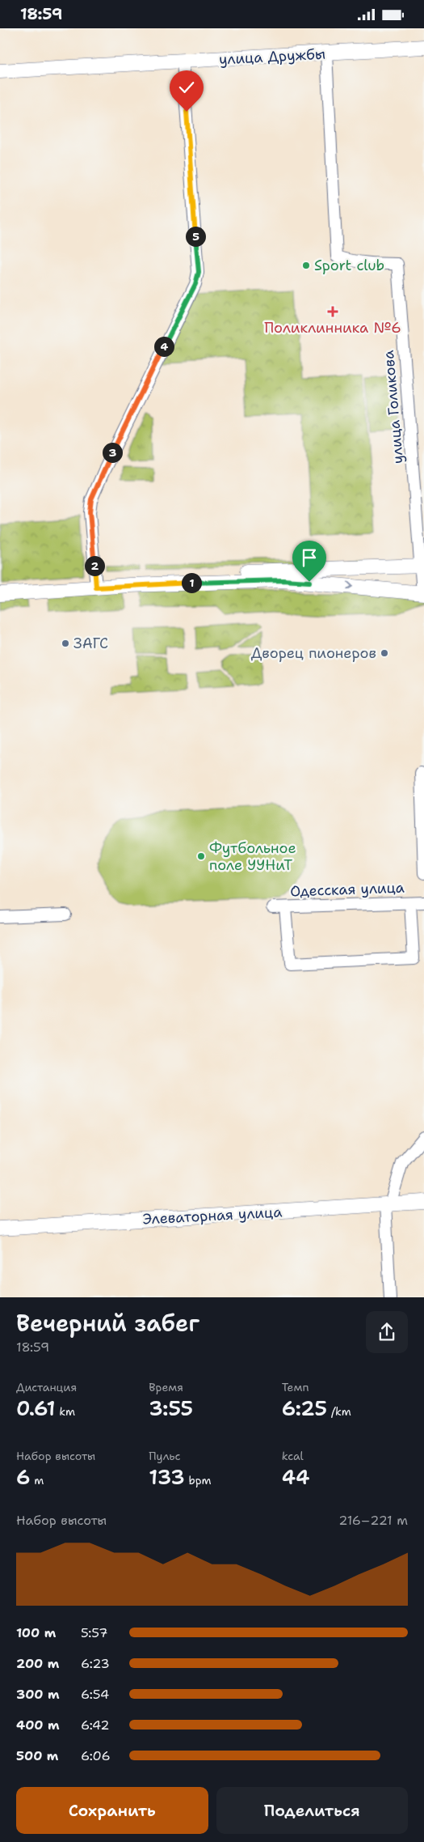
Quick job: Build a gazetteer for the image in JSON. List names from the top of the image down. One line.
{"streets":{"main road":["улица Дружбы","Элеваторная улица"],"street":["улица Голикова","Одесская улица"]},"crossings":[["улица Дружбы","улица Голикова"]],"places":{"other":["Sport club","ЗАГС","Дворец пионеров","Футбольное поле УУНиТ"],"health":["Поликлинника №6"]},"page":{"status":"18:59","pins":["5","4","3","2","1"],"heading":["Вечерний забег","18:59"],"stats":[["Дистанция","0.61 km"],["Время","3:55"],["Темп","6:25 /km"],["Набор высоты","6 m"],["Пульс","133 bpm"],["kcal","44"]],"chart":["Набор высоты","216–221 m"],"list":[{"name":"100 m","note":"5:57"},{"name":"200 m","note":"6:23"},{"name":"300 m","note":"6:54"},{"name":"400 m","note":"6:42"},{"name":"500 m","note":"6:06"}],"buttons":["Сохранить","Поделиться"]}}
